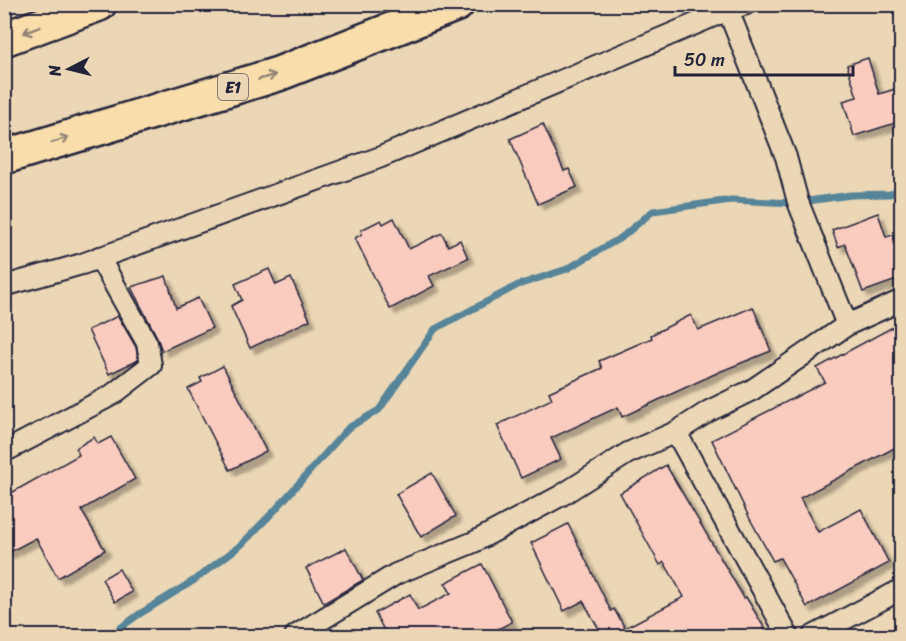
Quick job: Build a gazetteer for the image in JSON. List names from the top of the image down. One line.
{"streets":{"highway":["E1"]},"scale_bar":"50 m","north":"left"}
